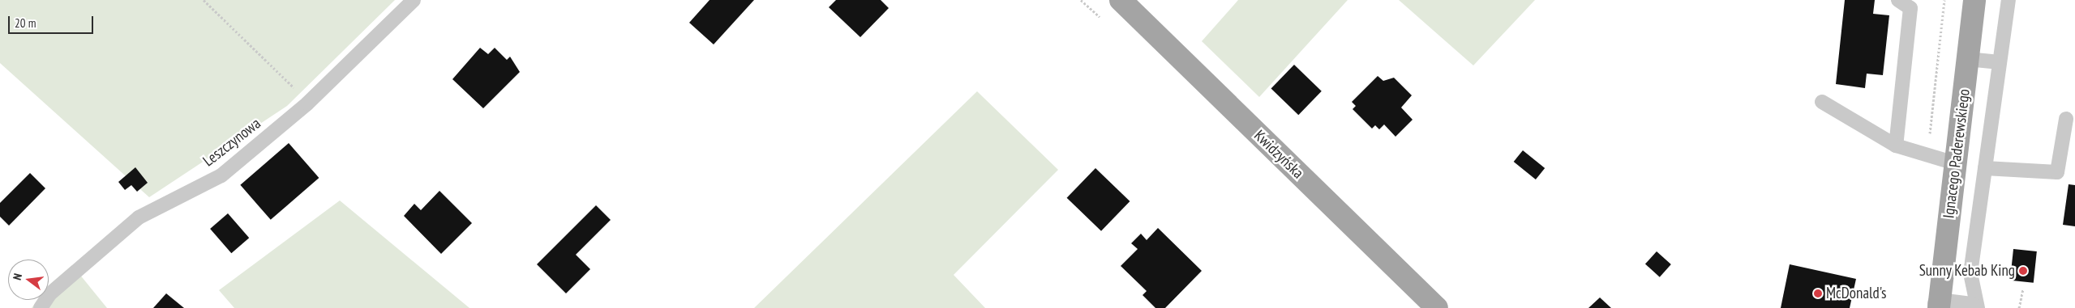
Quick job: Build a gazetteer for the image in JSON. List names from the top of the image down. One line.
{"streets":{"main road":["Ignacego Paderewskiego","Kwidzyńska"],"lane":["Leszczynowa"]},"places":["Sunny Kebab King","McDonald's"],"scale_bar":"20 m","north":"left"}
